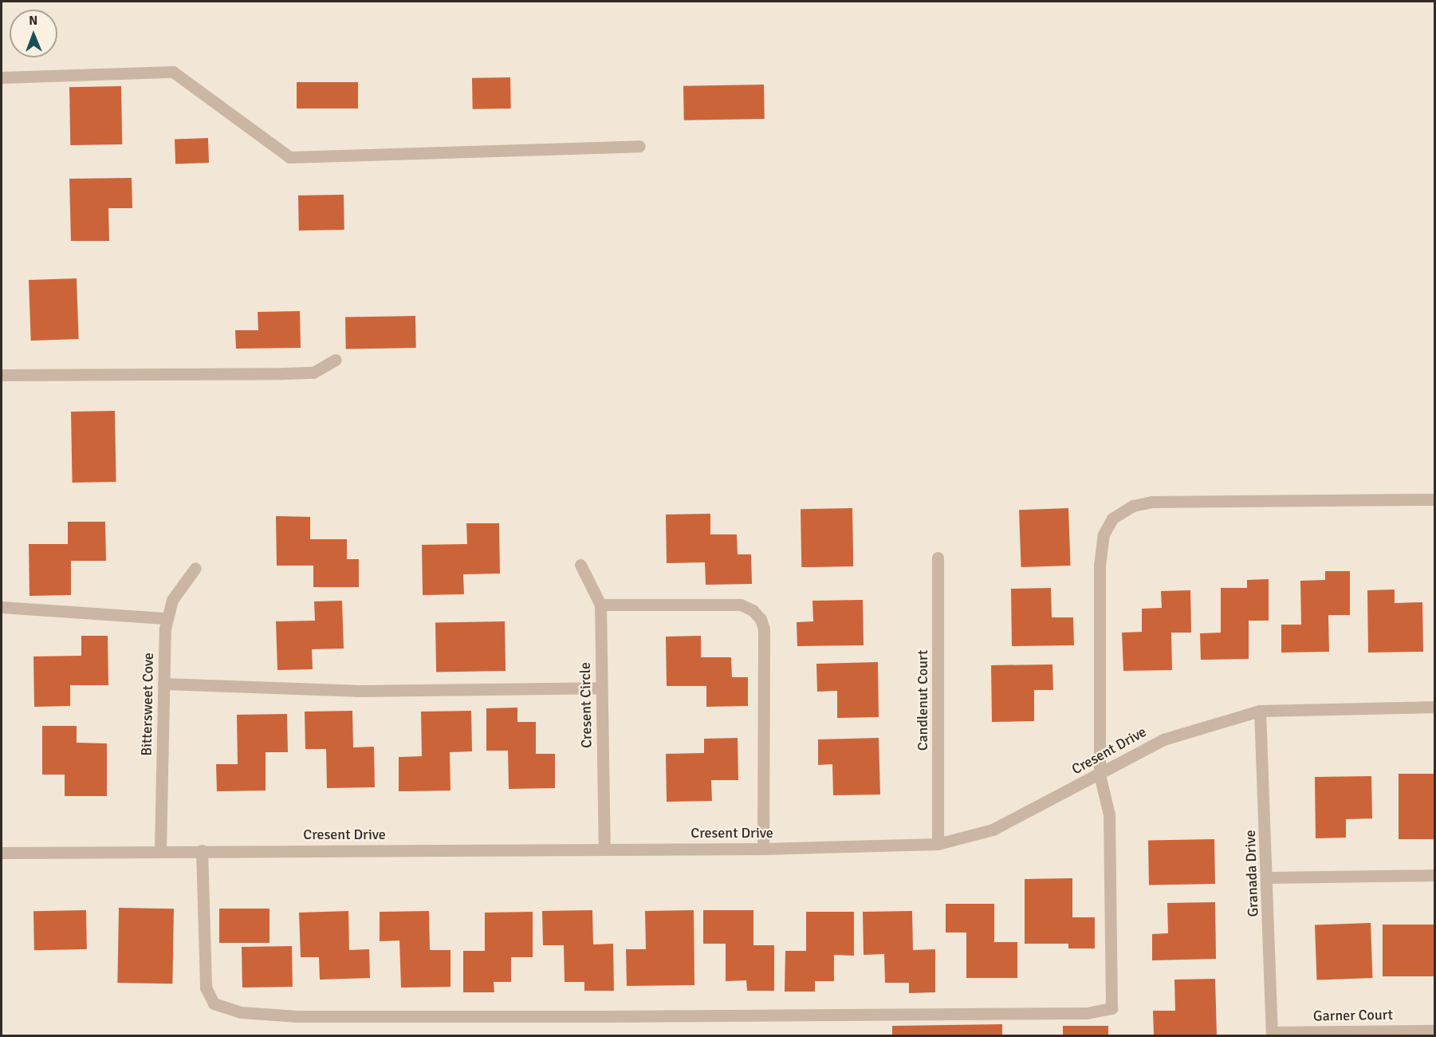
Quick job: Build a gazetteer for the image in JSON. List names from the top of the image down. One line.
{"streets":{"street":["Candlenut Court","Bittersweet Cove","Cresent Circle","Cresent Drive","Granada Drive","Garner Court"]},"crossings":[["Candlenut Court","Cresent Drive"],["Bittersweet Cove","Cresent Drive"],["Cresent Circle","Cresent Drive"],["Cresent Drive","Granada Drive"],["Granada Drive","Garner Court"]],"north":"top"}
